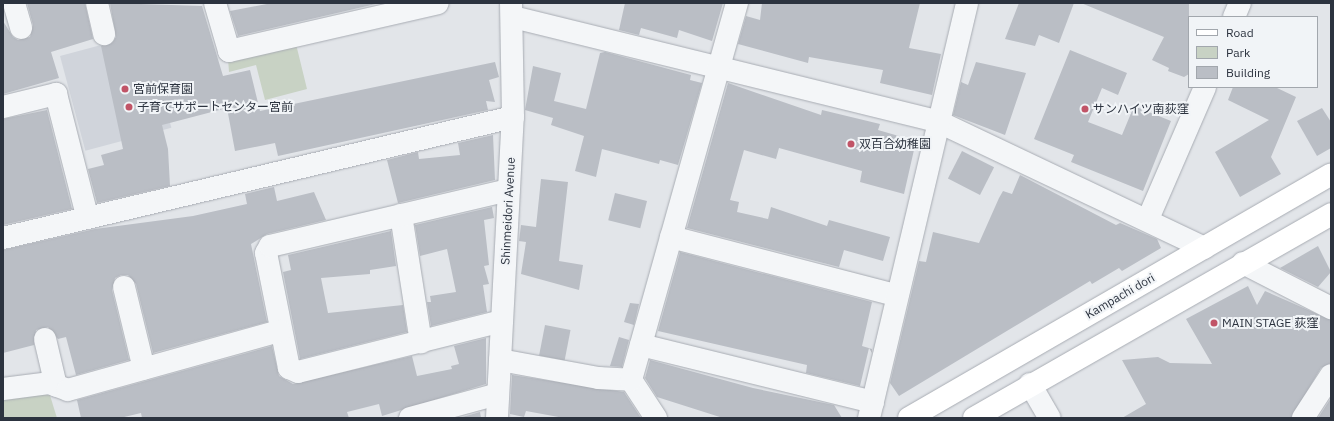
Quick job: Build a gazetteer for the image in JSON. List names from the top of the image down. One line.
{"streets":{"main road":["Kampachi dori"],"street":["Shinmeidori Avenue"]},"places":["宮前保育園","子育てサポートセンター宮前","サンハイツ南荻窪","双百合幼稚園","MAIN STAGE 荻窪"],"legend":["Road","Park","Building"]}
